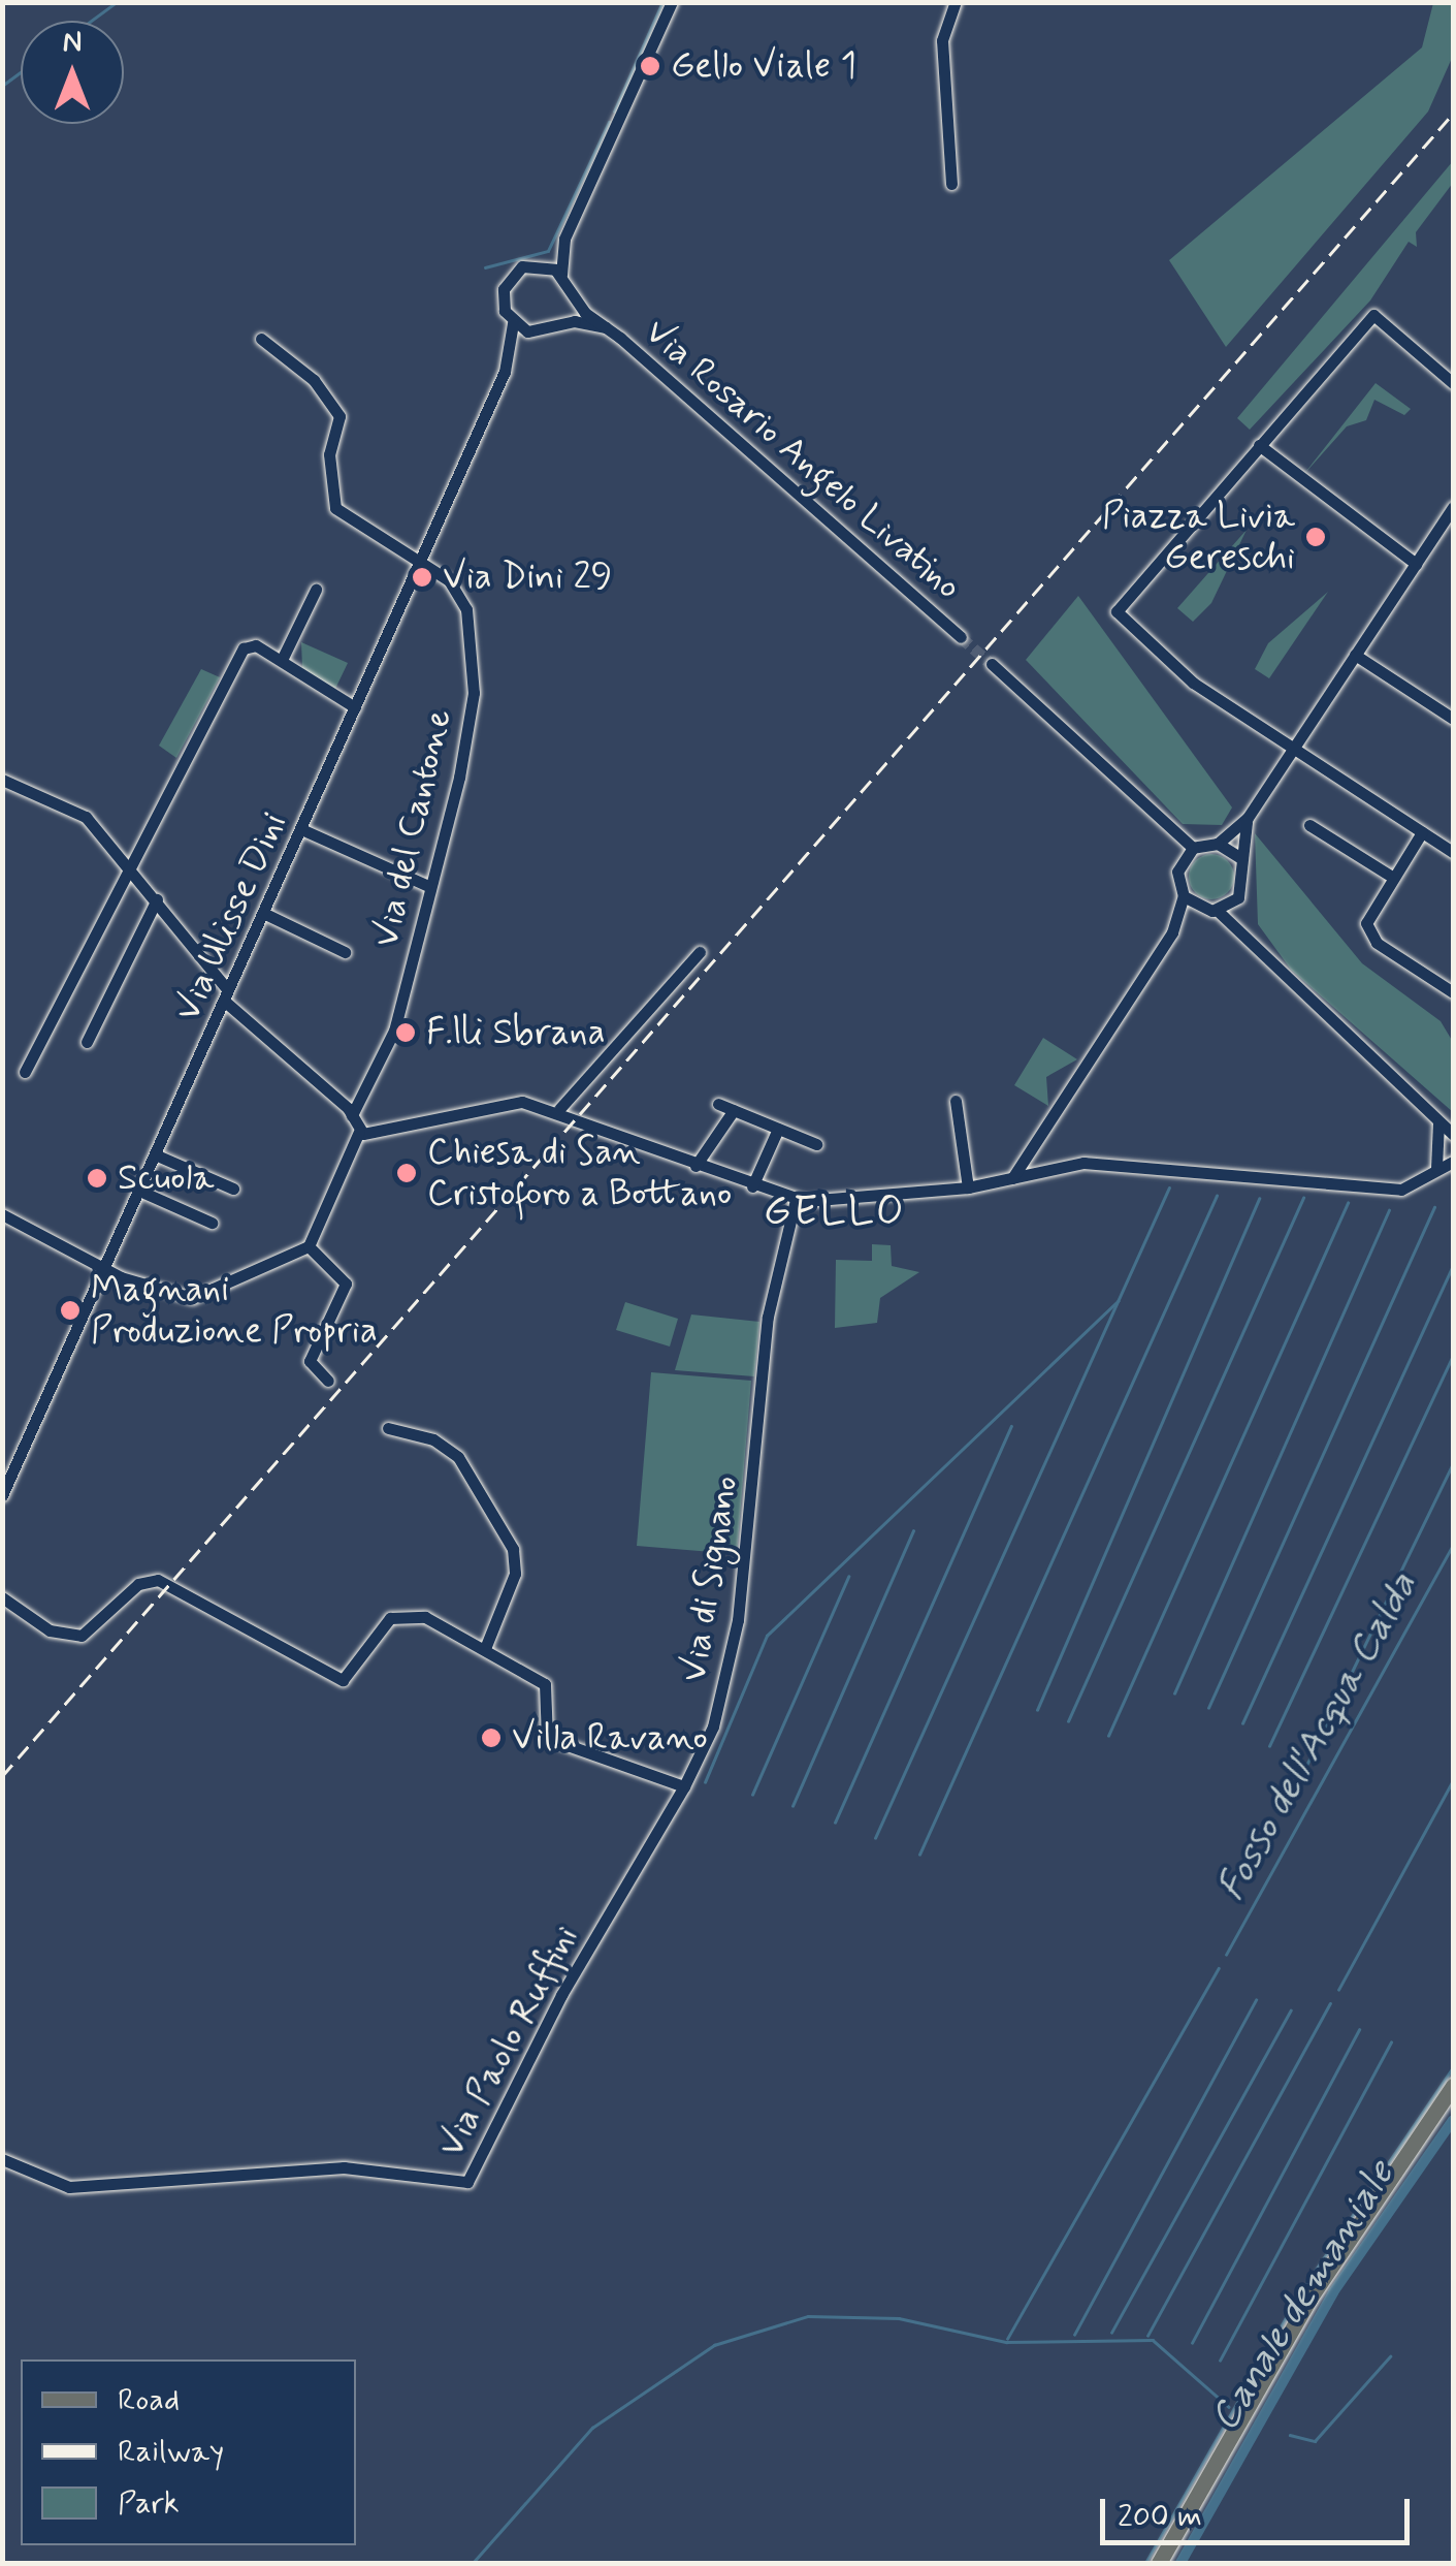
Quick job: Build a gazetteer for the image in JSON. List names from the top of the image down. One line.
{"streets":{"street":["Via Rosario Angelo Livatino","Via del Cantone","Via Ulisse Dini","Via di Signano","Via Paolo Ruffini"]},"crossings":[["Via del Cantone","Via Ulisse Dini"],["Via di Signano","Via Paolo Ruffini"]],"districts":["GELLO"],"water":["Fosso dell'Acqua Calda","Canale demaniale"],"places":["Gello Viale 1","Piazza Livia Gereschi","Via Dini 29","F.lli Sbrana","Chiesa di San Cristoforo a Bottano","Scuola","Magnani Produzione Propria","Villa Ravano"],"legend":["Road","Railway","Park"],"scale_bar":"200 m","north":"top"}
